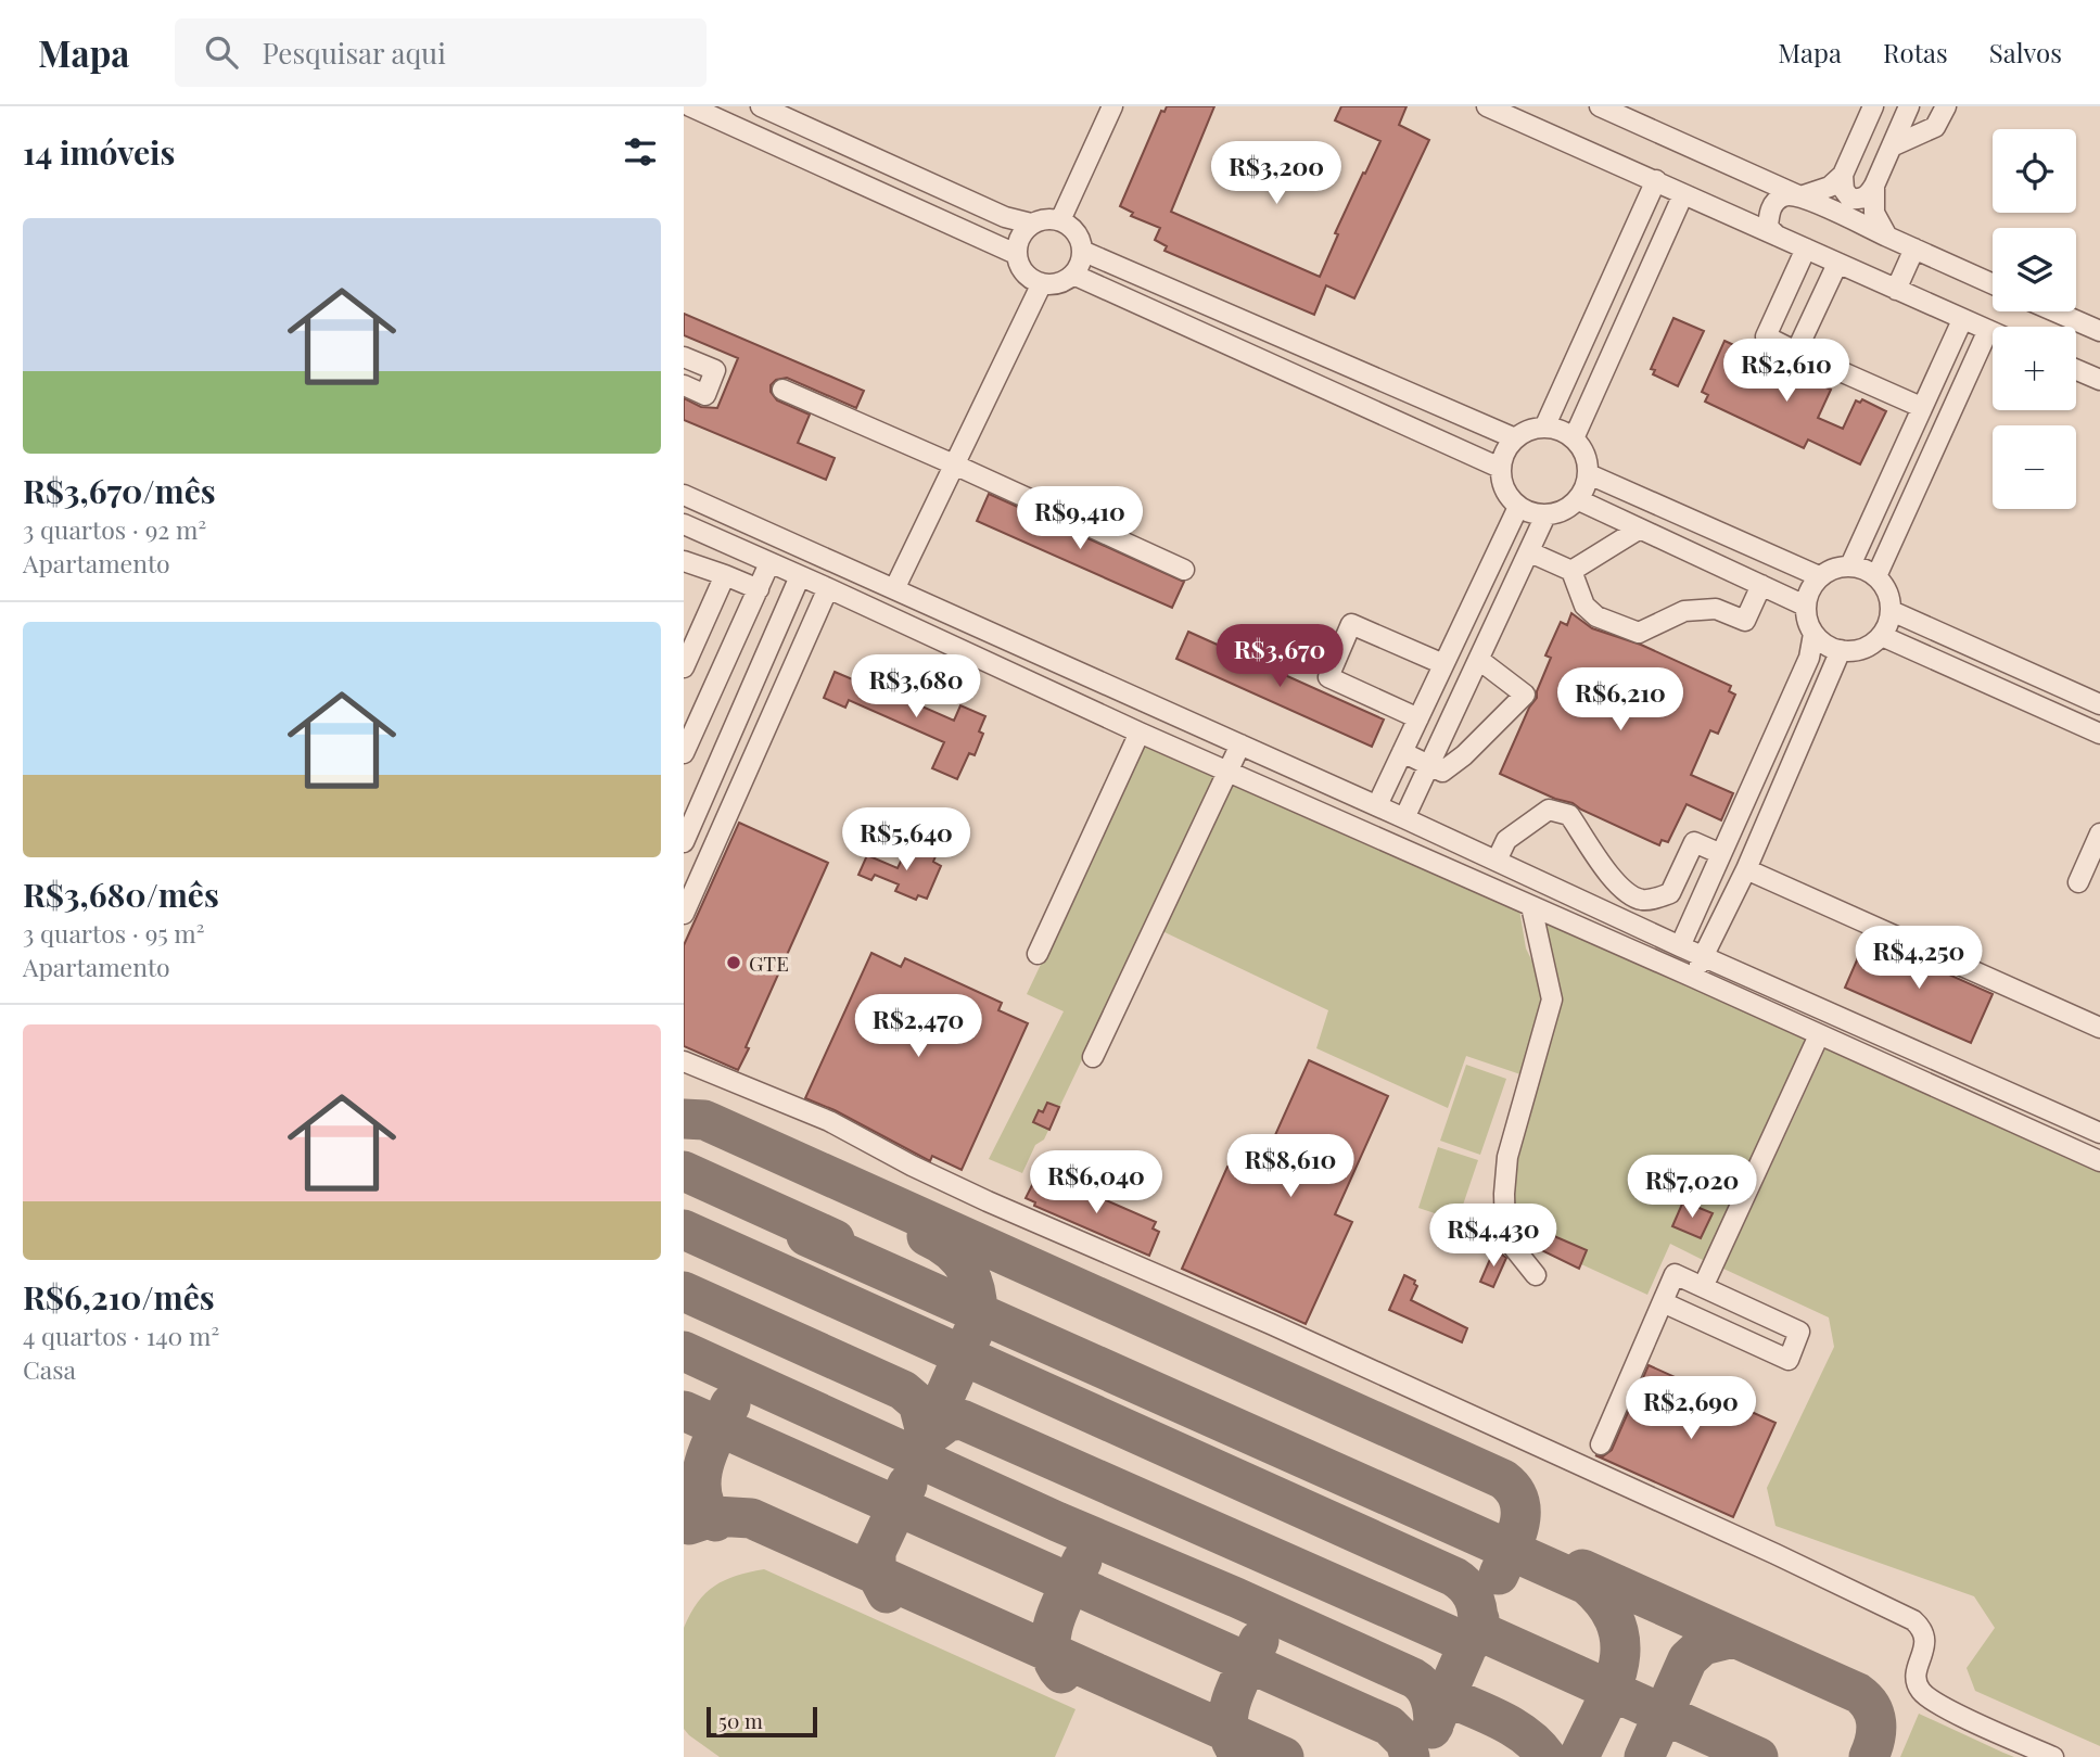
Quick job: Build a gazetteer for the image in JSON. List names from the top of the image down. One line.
{"places":["GTE"],"scale_bar":"50 m","page":{"header":"Mapa","search":"Pesquisar aqui","nav":["Mapa","Rotas","Salvos"],"heading":"14 imóveis","map_buttons":["+","−"],"price":["R$3,200","R$2,610","R$9,410","R$3,670","R$3,680","R$6,210","R$5,640","R$4,250","R$2,470","R$8,610","R$6,040","R$7,020","R$4,430","R$2,690"],"list":[{"name":"R$3,670/mês","note":"3 quartos · 92 m² · Apartamento"},{"name":"R$3,680/mês","note":"3 quartos · 95 m² · Apartamento"},{"name":"R$6,210/mês","note":"4 quartos · 140 m² · Casa"}],"scale":"50 m"}}
